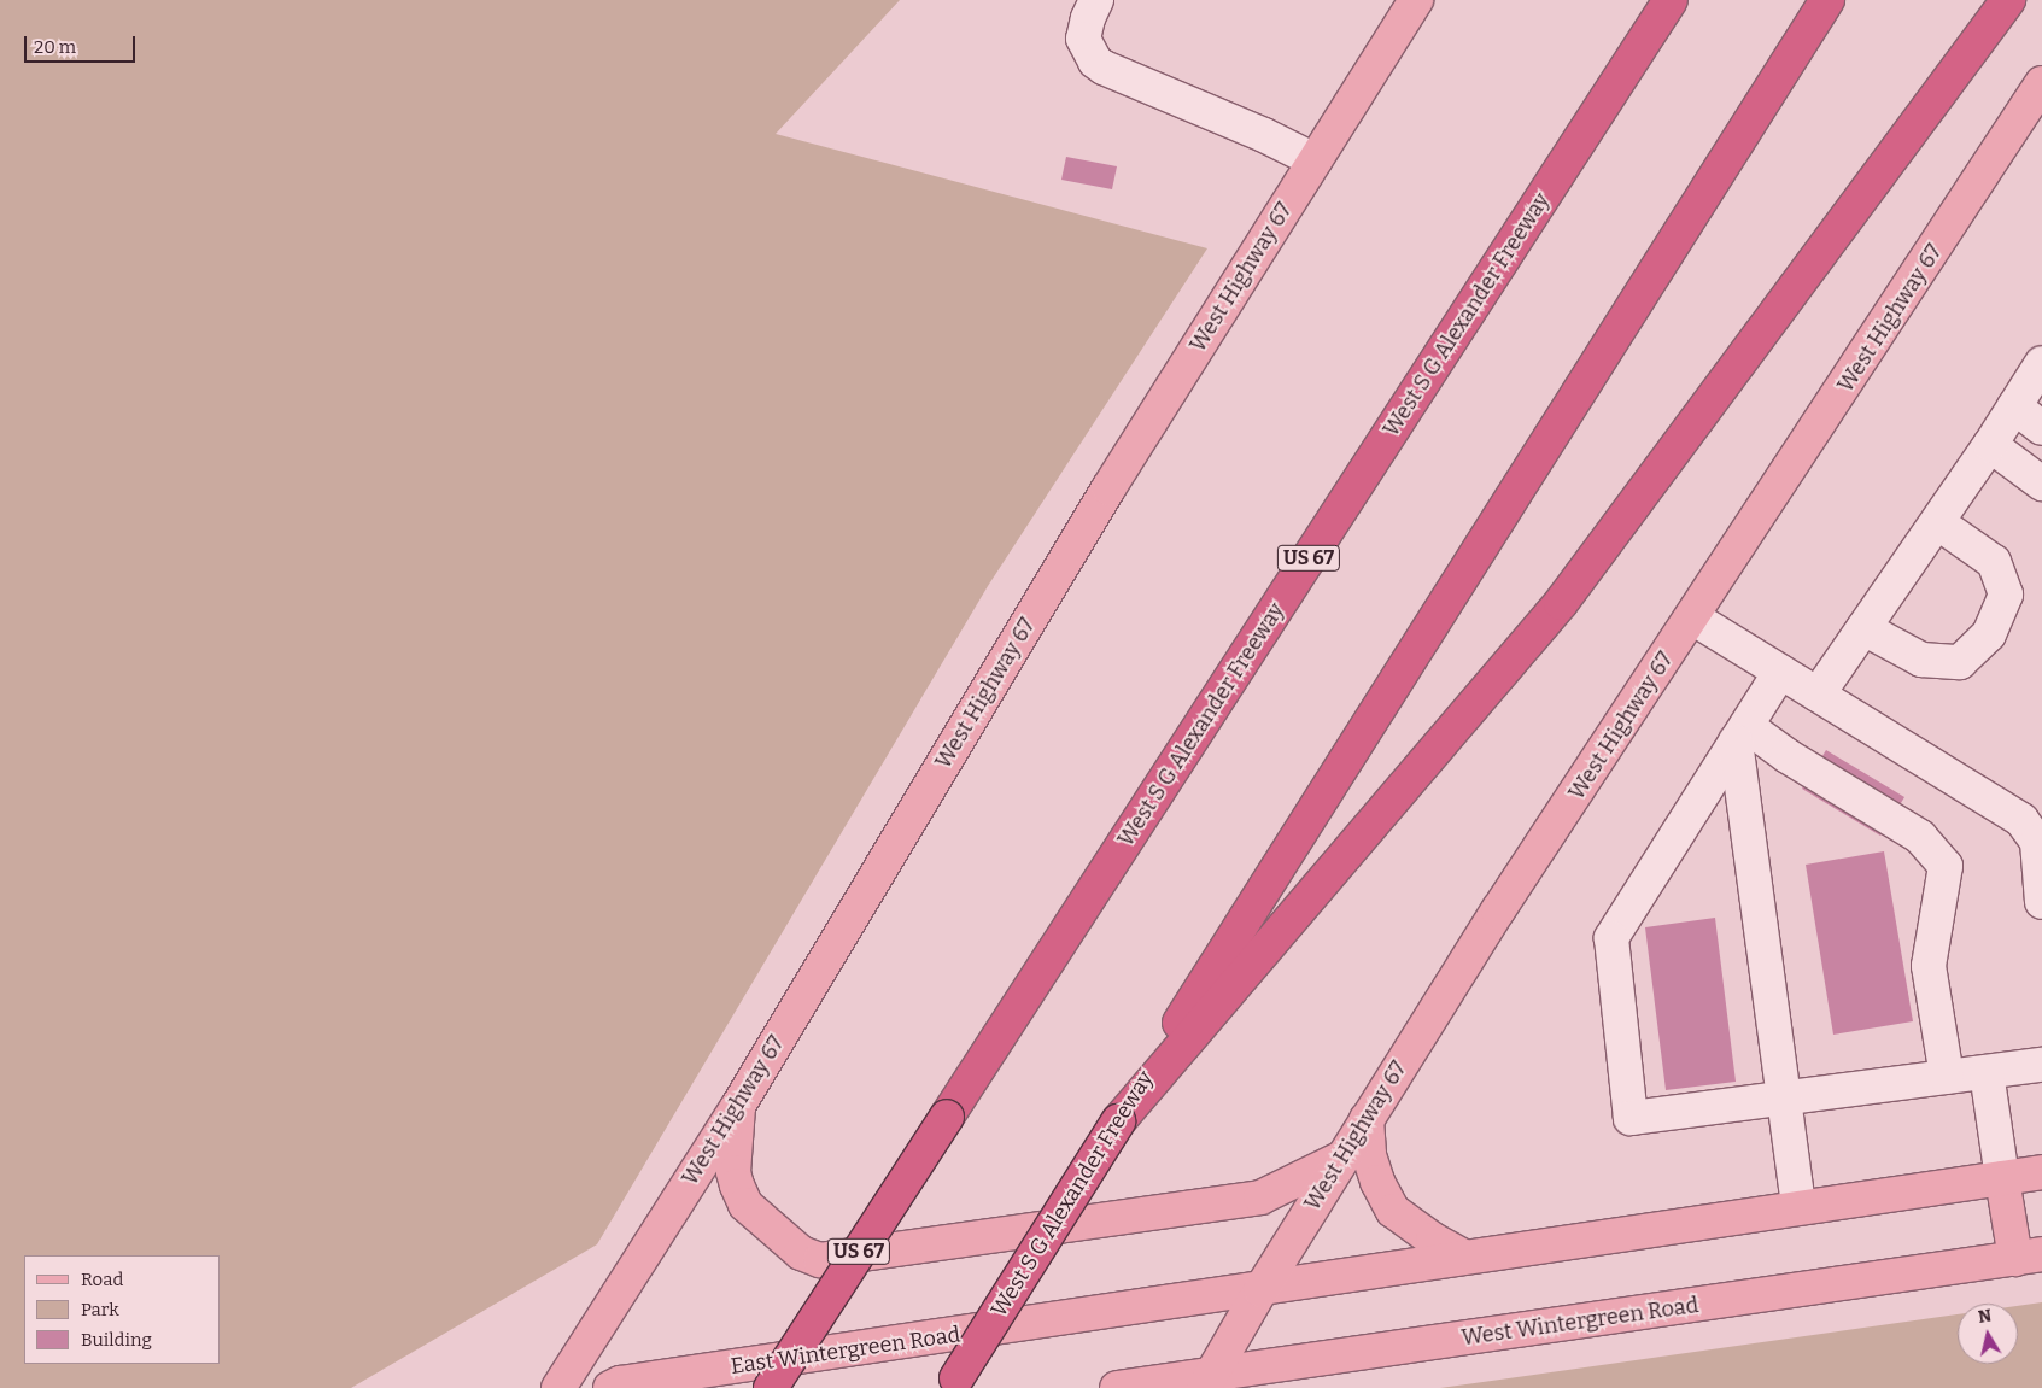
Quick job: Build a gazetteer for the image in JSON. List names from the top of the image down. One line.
{"streets":{"highway":["West S G Alexander Freeway","US 67"],"main road":["West Highway 67","West Wintergreen Road","East Wintergreen Road"]},"crossings":[["West Highway 67","West Wintergreen Road"],["West Highway 67","East Wintergreen Road"]],"legend":["Road","Park","Building"],"scale_bar":"20 m","north":"top"}
